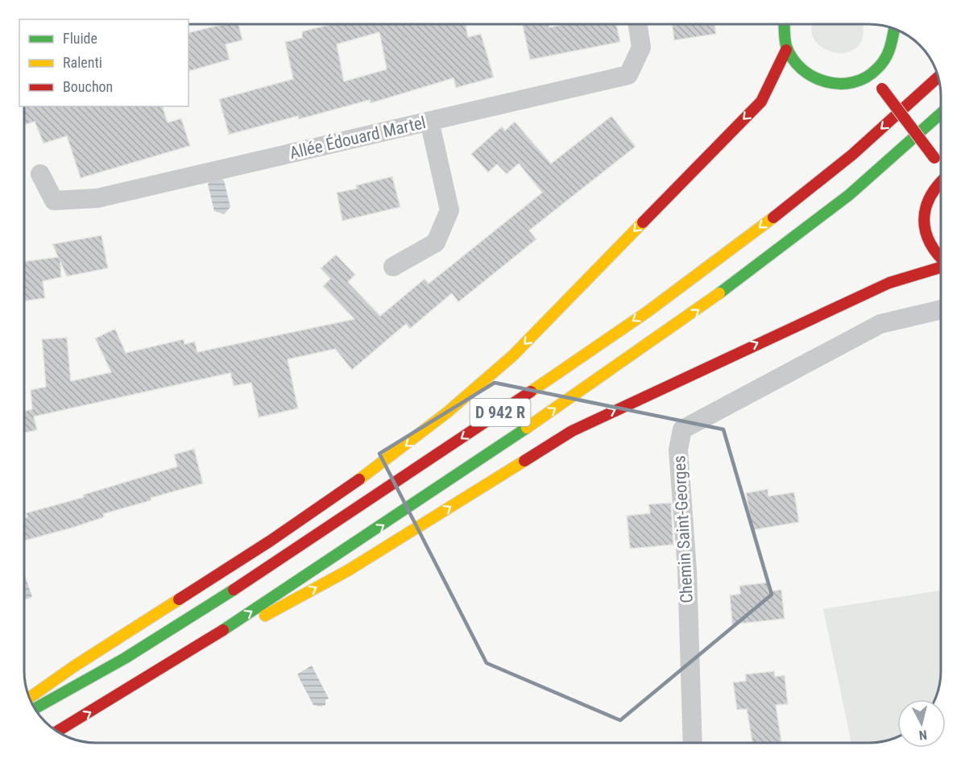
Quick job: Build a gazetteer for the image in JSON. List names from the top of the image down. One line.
{"streets":{"main road":["D 942 R"],"street":["Allée Édouard Martel","Chemin Saint-Georges"]},"legend":["Fluide","Ralenti","Bouchon"],"north":"bottom"}
